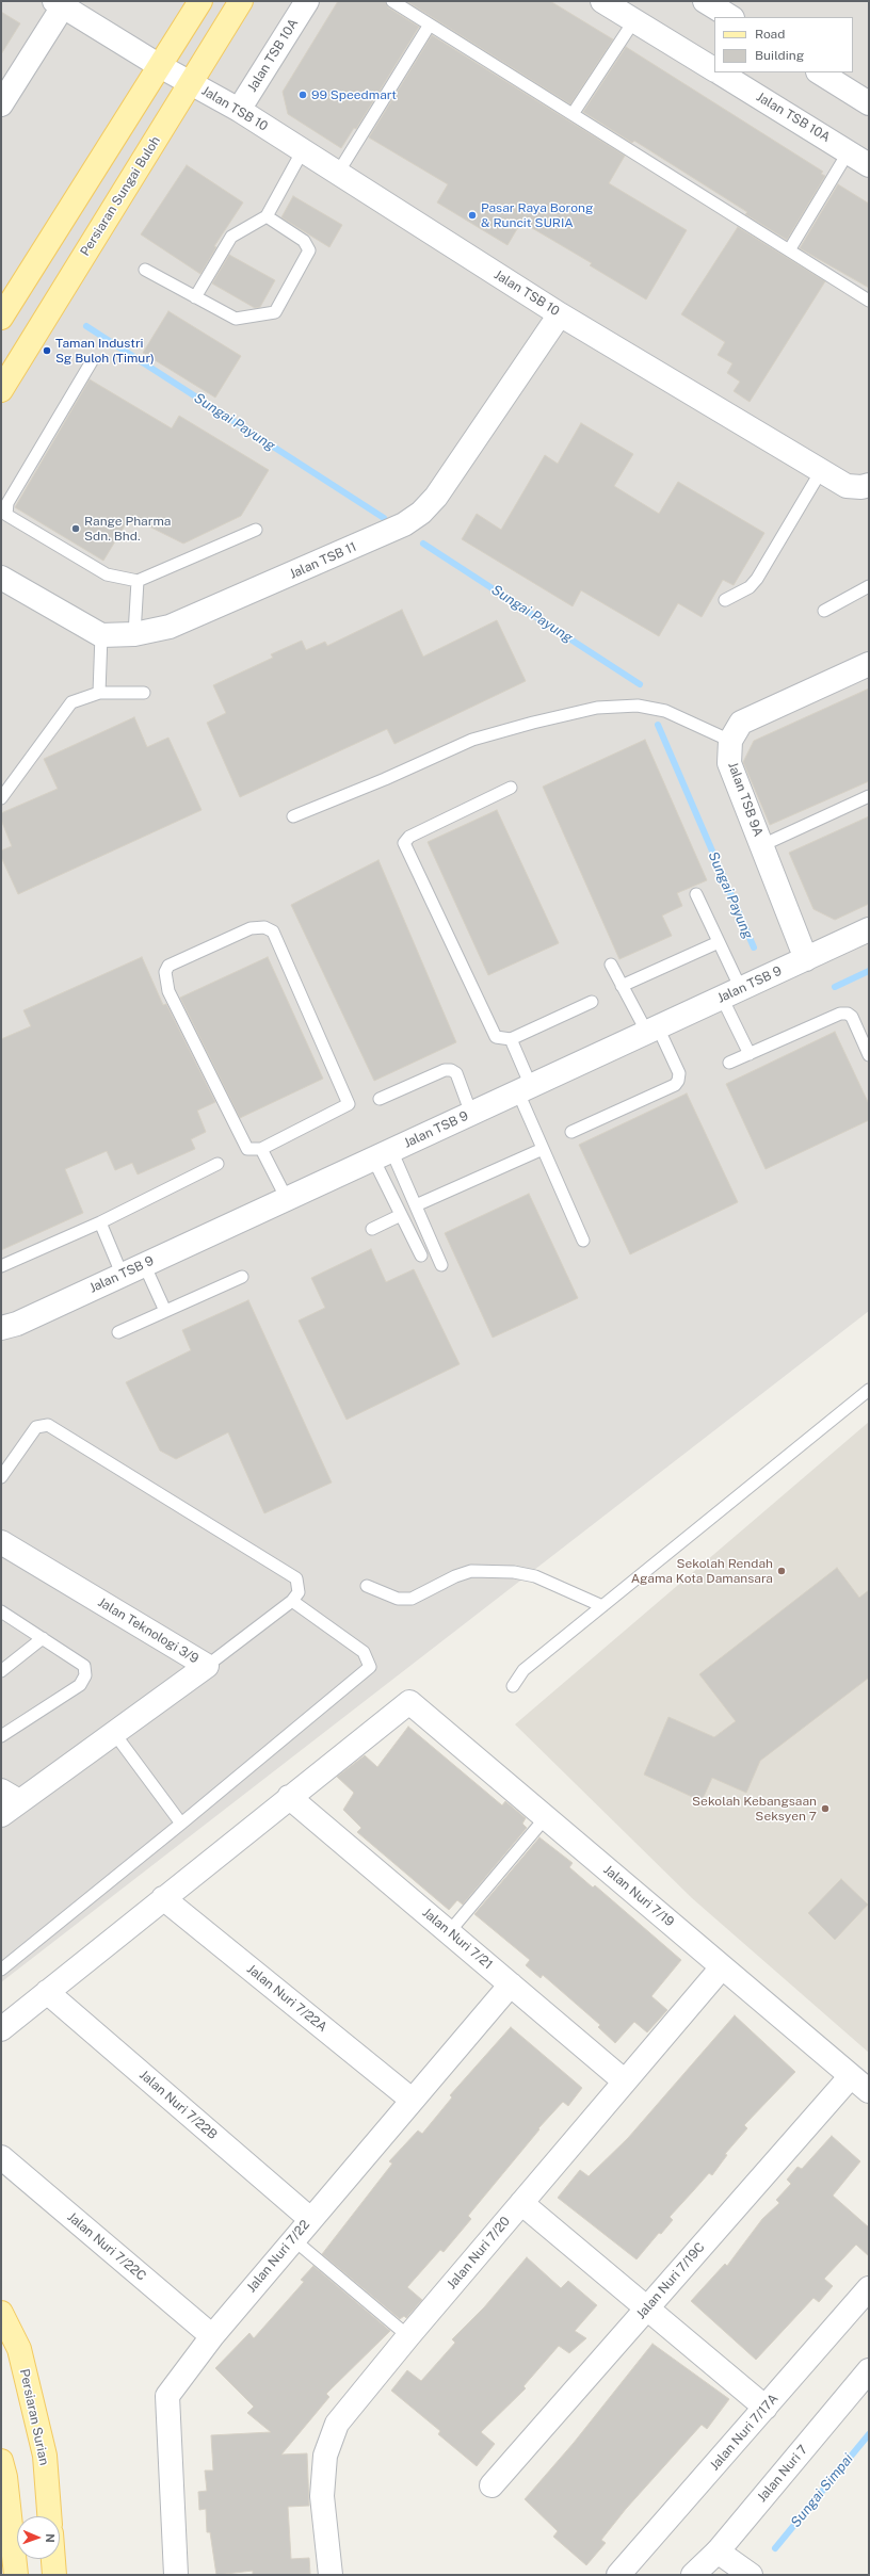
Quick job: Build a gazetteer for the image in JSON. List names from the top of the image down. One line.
{"streets":{"main road":["Persiaran Sungai Buloh","Persiaran Surian"],"street":["Jalan TSB 10A","Jalan TSB 10","Jalan TSB 11","Jalan TSB 9A","Jalan TSB 9","Jalan Teknologi 3/9","Jalan Nuri 7/19","Jalan Nuri 7/21","Jalan Nuri 7/22A","Jalan Nuri 7/22B","Jalan Nuri 7/22C","Jalan Nuri 7/20","Jalan Nuri 7/22","Jalan Nuri 7/19C","Jalan Nuri 7/17A","Jalan Nuri 7"]},"crossings":[["Jalan TSB 10A","Jalan TSB 10"],["Jalan TSB 10","Persiaran Sungai Buloh"],["Jalan TSB 10","Jalan TSB 11"],["Jalan TSB 9A","Jalan TSB 9"],["Jalan Nuri 7/19","Jalan Nuri 7/21"],["Jalan Nuri 7/19","Jalan Nuri 7/20"],["Jalan Nuri 7/19","Jalan Nuri 7/19C"],["Jalan Nuri 7/21","Jalan Nuri 7/20"],["Jalan Nuri 7/21","Jalan Nuri 7/22"],["Jalan Nuri 7/22A","Jalan Nuri 7/22"],["Jalan Nuri 7/22B","Jalan Nuri 7/22"],["Jalan Nuri 7/22C","Jalan Nuri 7/22"]],"water":["Sungai Payung","Sungai Simpai"],"places":["99 Speedmart","Pasar Raya Borong & Runcit SURIA","Taman Industri Sg Buloh (Timur)","Range Pharma Sdn. Bhd.","Sekolah Rendah Agama Kota Damansara","Sekolah Kebangsaan Seksyen 7"],"legend":["Road","Building"],"north":"right"}
